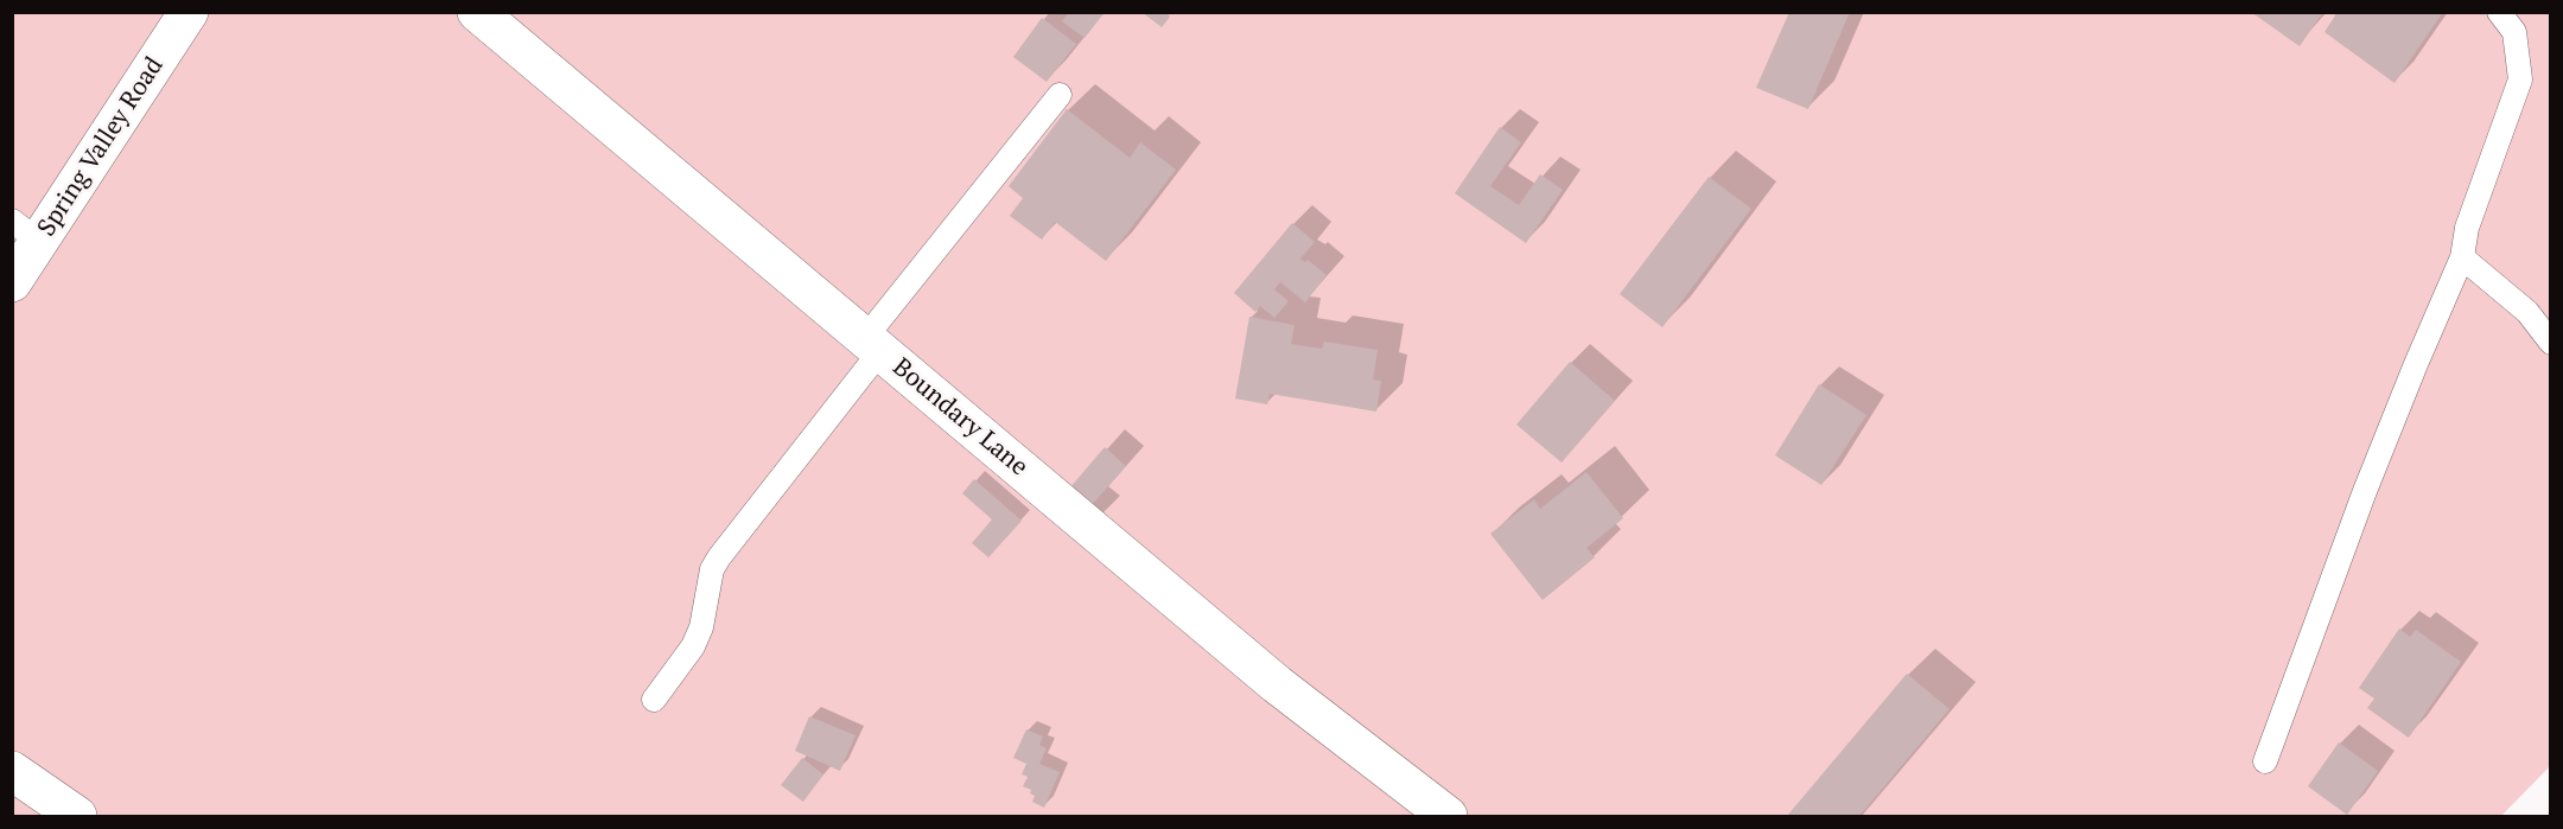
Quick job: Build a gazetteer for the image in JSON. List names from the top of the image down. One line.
{"streets":{"street":["Spring Valley Road","Boundary Lane"]}}
